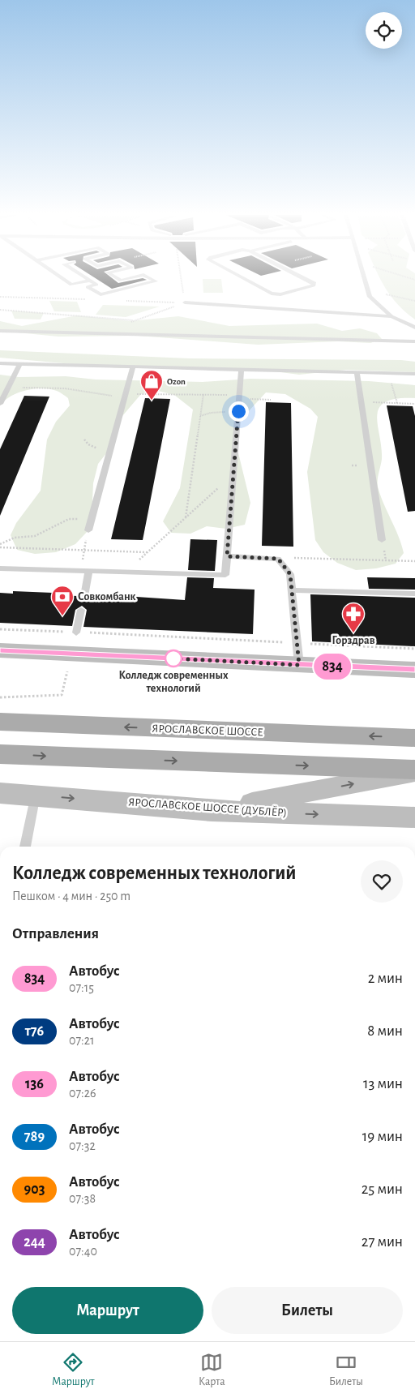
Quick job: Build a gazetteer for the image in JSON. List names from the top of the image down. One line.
{"streets":{"main road":["ЯРОСЛАВСКОЕ ШОССЕ"],"street":["ЯРОСЛАВСКОЕ ШОССЕ (ДУБЛЁР)"]},"places":{"shop":["Ozon"],"bank":["Совкомбанк"],"pharmacy":["Горздрав"],"other":["Колледж современных технологий"]},"lines":["bus line 834"],"page":{"on_map":"834","heading":[["Колледж современных технологий","Пешком · 4 мин · 250 m"],"Отправления"],"list":[{"mark":"834","name":"Автобус","note":"07:15","value":"2 мин"},{"mark":"т76","name":"Автобус","note":"07:21","value":"8 мин"},{"mark":"136","name":"Автобус","note":"07:26","value":"13 мин"},{"mark":"789","name":"Автобус","note":"07:32","value":"19 мин"},{"mark":"903","name":"Автобус","note":"07:38","value":"25 мин"},{"mark":"244","name":"Автобус","note":"07:40","value":"27 мин"}],"buttons":["Маршрут","Билеты"],"tabs":["Маршрут","Карта","Билеты"]}}
